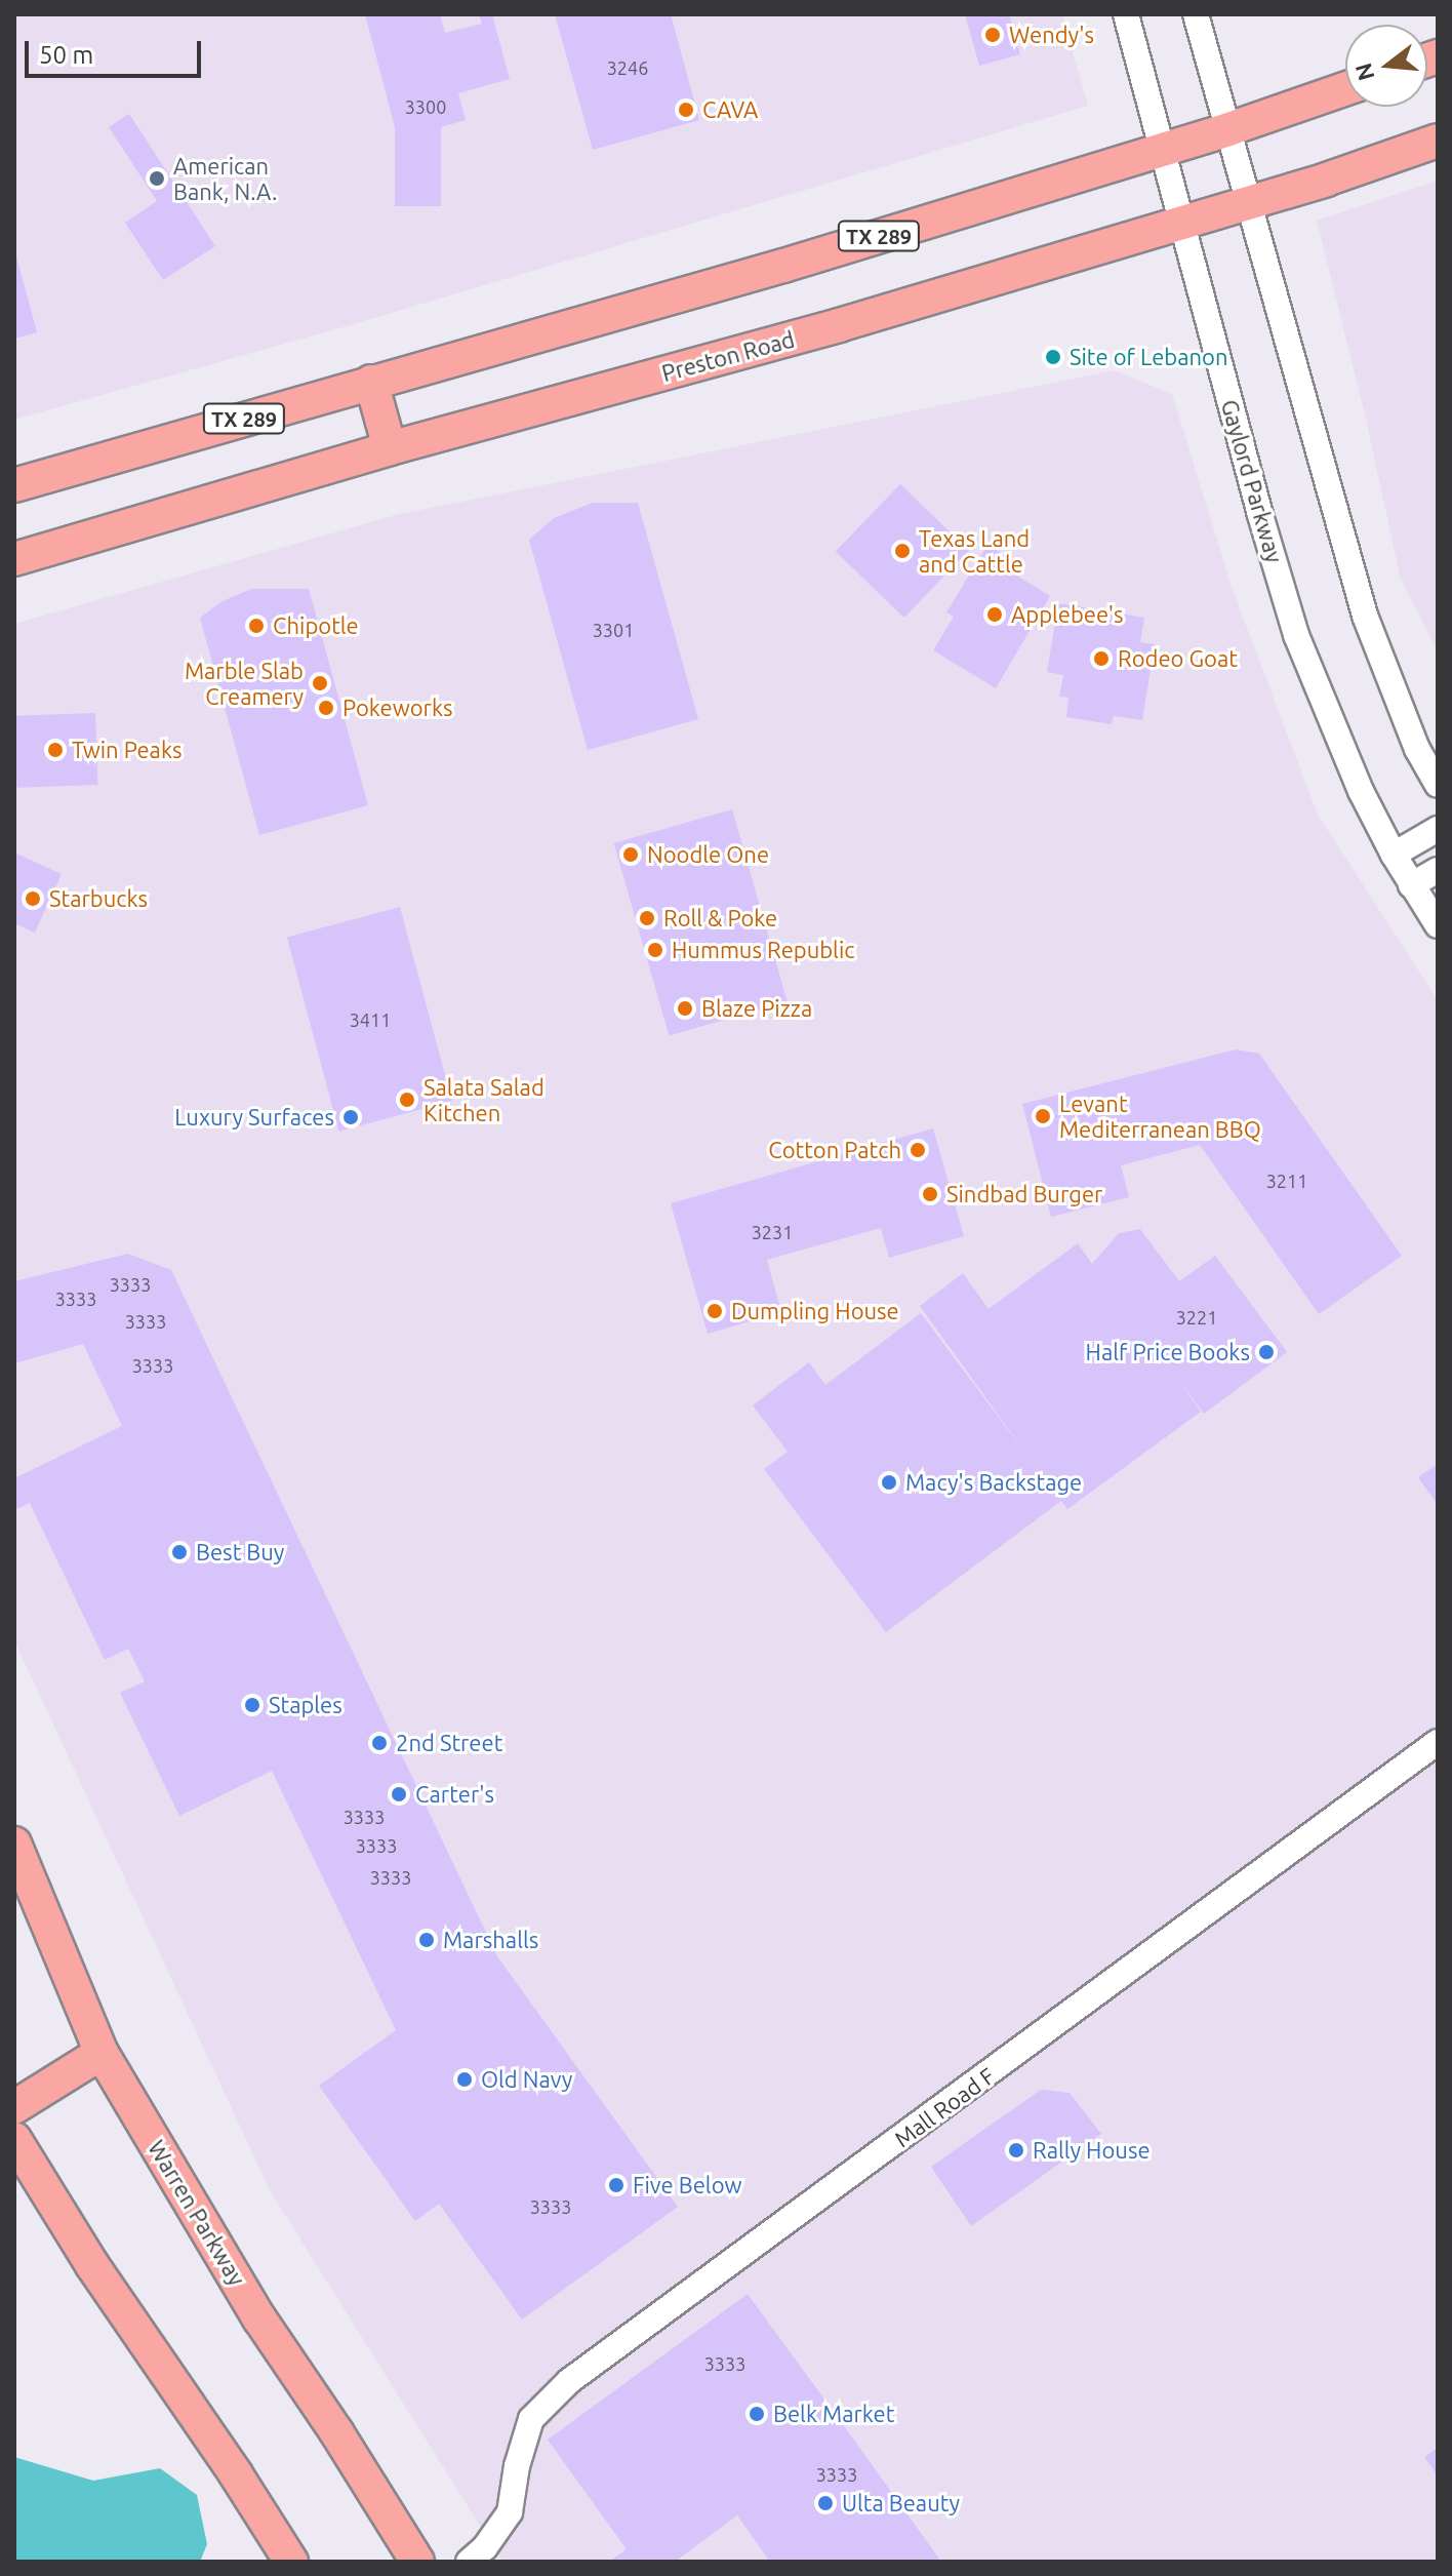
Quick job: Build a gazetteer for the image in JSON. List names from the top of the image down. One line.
{"streets":{"main road":["TX 289","Preston Road","Warren Parkway"],"street":["Gaylord Parkway","Mall Road F"]},"crossings":[["TX 289","Gaylord Parkway"],["Preston Road","Gaylord Parkway"]],"places":["Wendy's","CAVA","American Bank, N.A.","Site of Lebanon","Texas Land and Cattle","Applebee's","Chipotle","Rodeo Goat","Marble Slab Creamery","Pokeworks","Twin Peaks","Noodle One","Starbucks","Roll & Poke","Hummus Republic","Blaze Pizza","Salata Salad Kitchen","Levant Mediterranean BBQ","Luxury Surfaces","Cotton Patch","Sindbad Burger","Dumpling House","Half Price Books","Macy's Backstage","Best Buy","Staples","2nd Street","Carter's","Marshalls","Old Navy","Rally House","Five Below","Belk Market","Ulta Beauty"],"house_numbers":["3246","3300","3301","3411","3211","3231","3333","3333","3221","3333","3333","3333","3333","3333","3333","3333","3333"],"scale_bar":"50 m","north":"left"}
